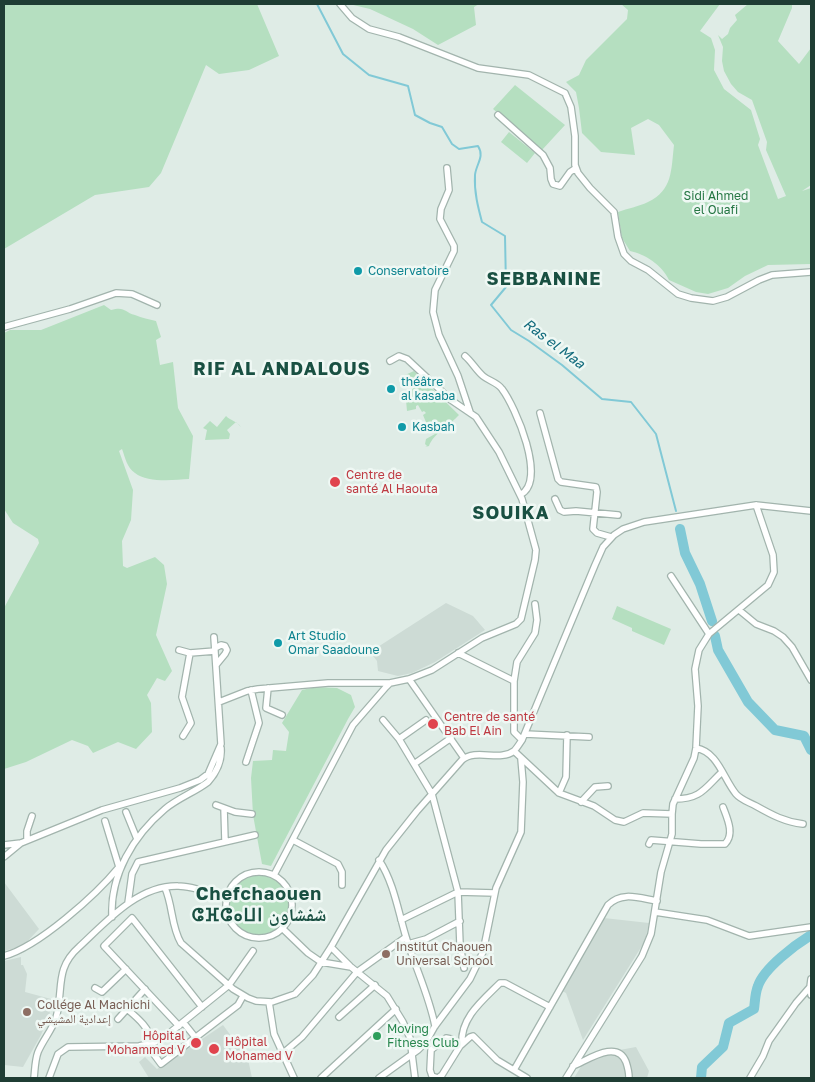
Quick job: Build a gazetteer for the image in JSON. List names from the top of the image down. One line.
{"districts":["SEBBANINE","RIF AL ANDALOUS","SOUIKA","Chefchaouen ⵛⴼⵛⴰⵡⵏ شفشاون"],"water":["Ras el Maa"],"parks":["Sidi Ahmed el Ouafi"],"places":["Conservatoire","théâtre al kasaba","Kasbah","Centre de santé Al Haouta","Art Studio Omar Saadoune","Centre de santé Bab El Ain","Institut Chaouen Universal School","Collége Al Machichi إعدادية المشيشي","Moving Fitness Club","Hôpital Mohammed V","Hôpital Mohamed V"]}
